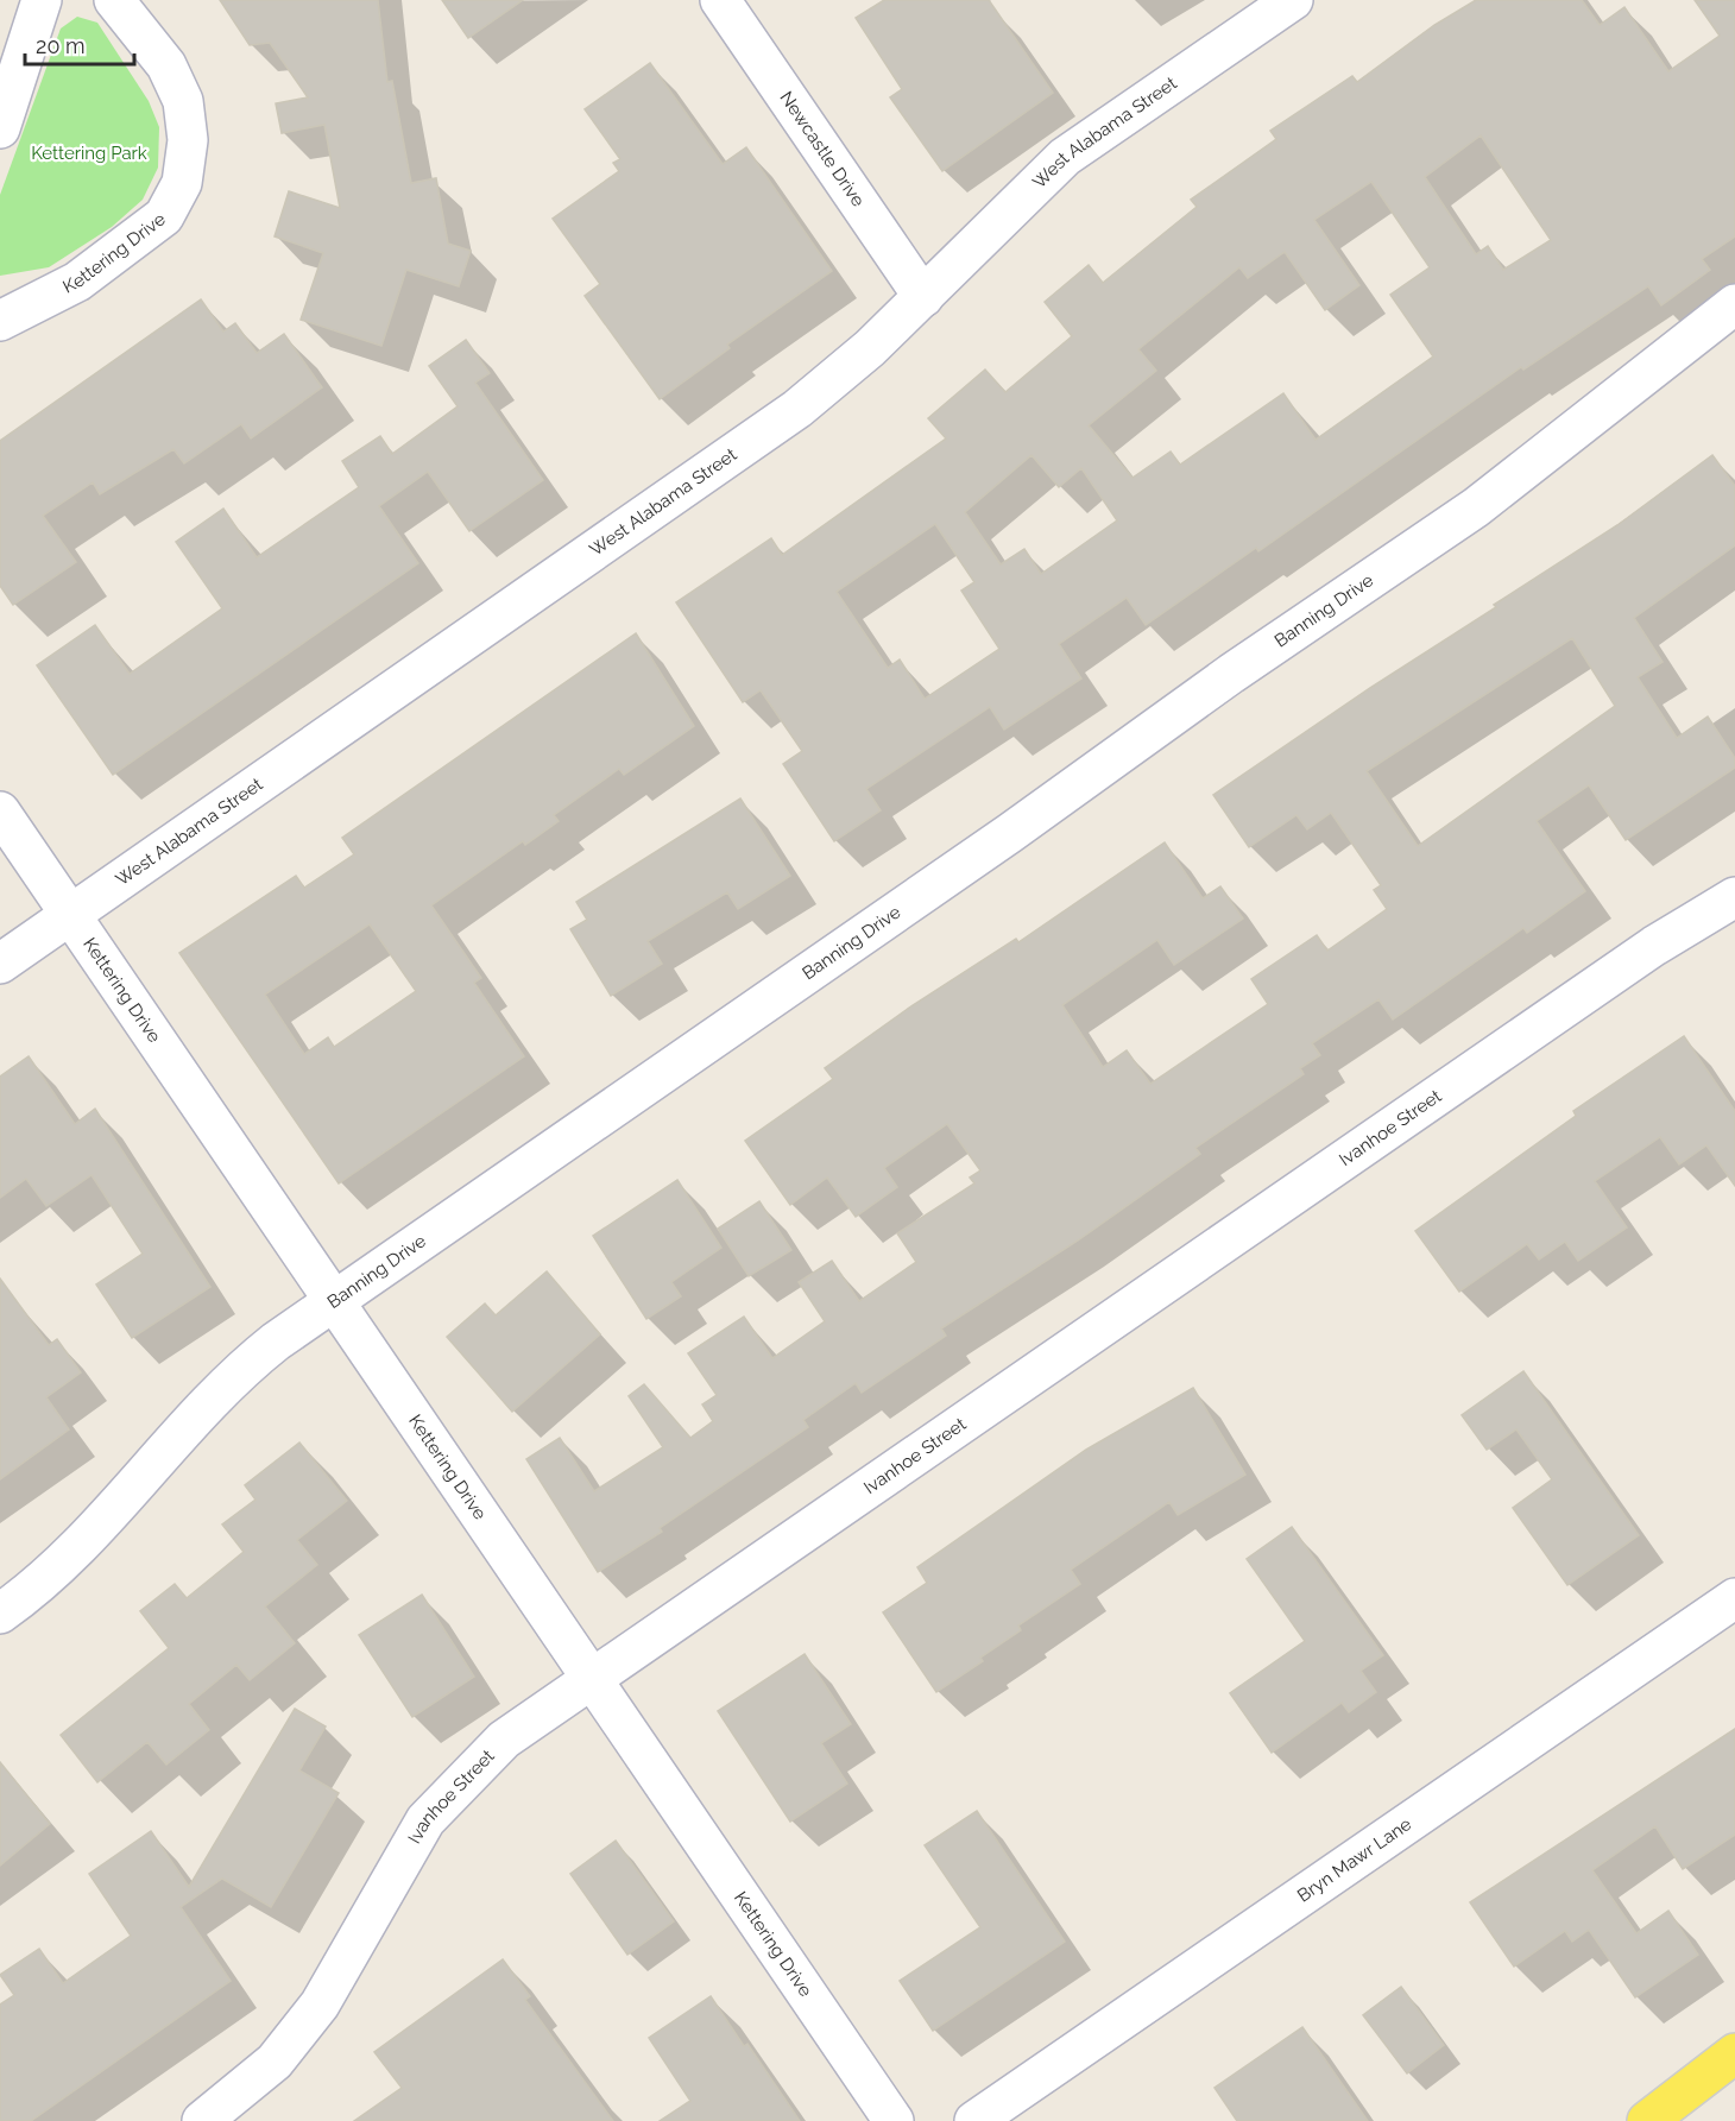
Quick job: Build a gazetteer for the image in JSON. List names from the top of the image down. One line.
{"streets":{"street":["West Alabama Street","Newcastle Drive","Kettering Drive","Banning Drive","Ivanhoe Street","Bryn Mawr Lane"]},"crossings":[["West Alabama Street","Newcastle Drive"],["West Alabama Street","Kettering Drive"],["Kettering Drive","Banning Drive"],["Kettering Drive","Ivanhoe Street"]],"parks":["Kettering Park"],"scale_bar":"20 m"}
